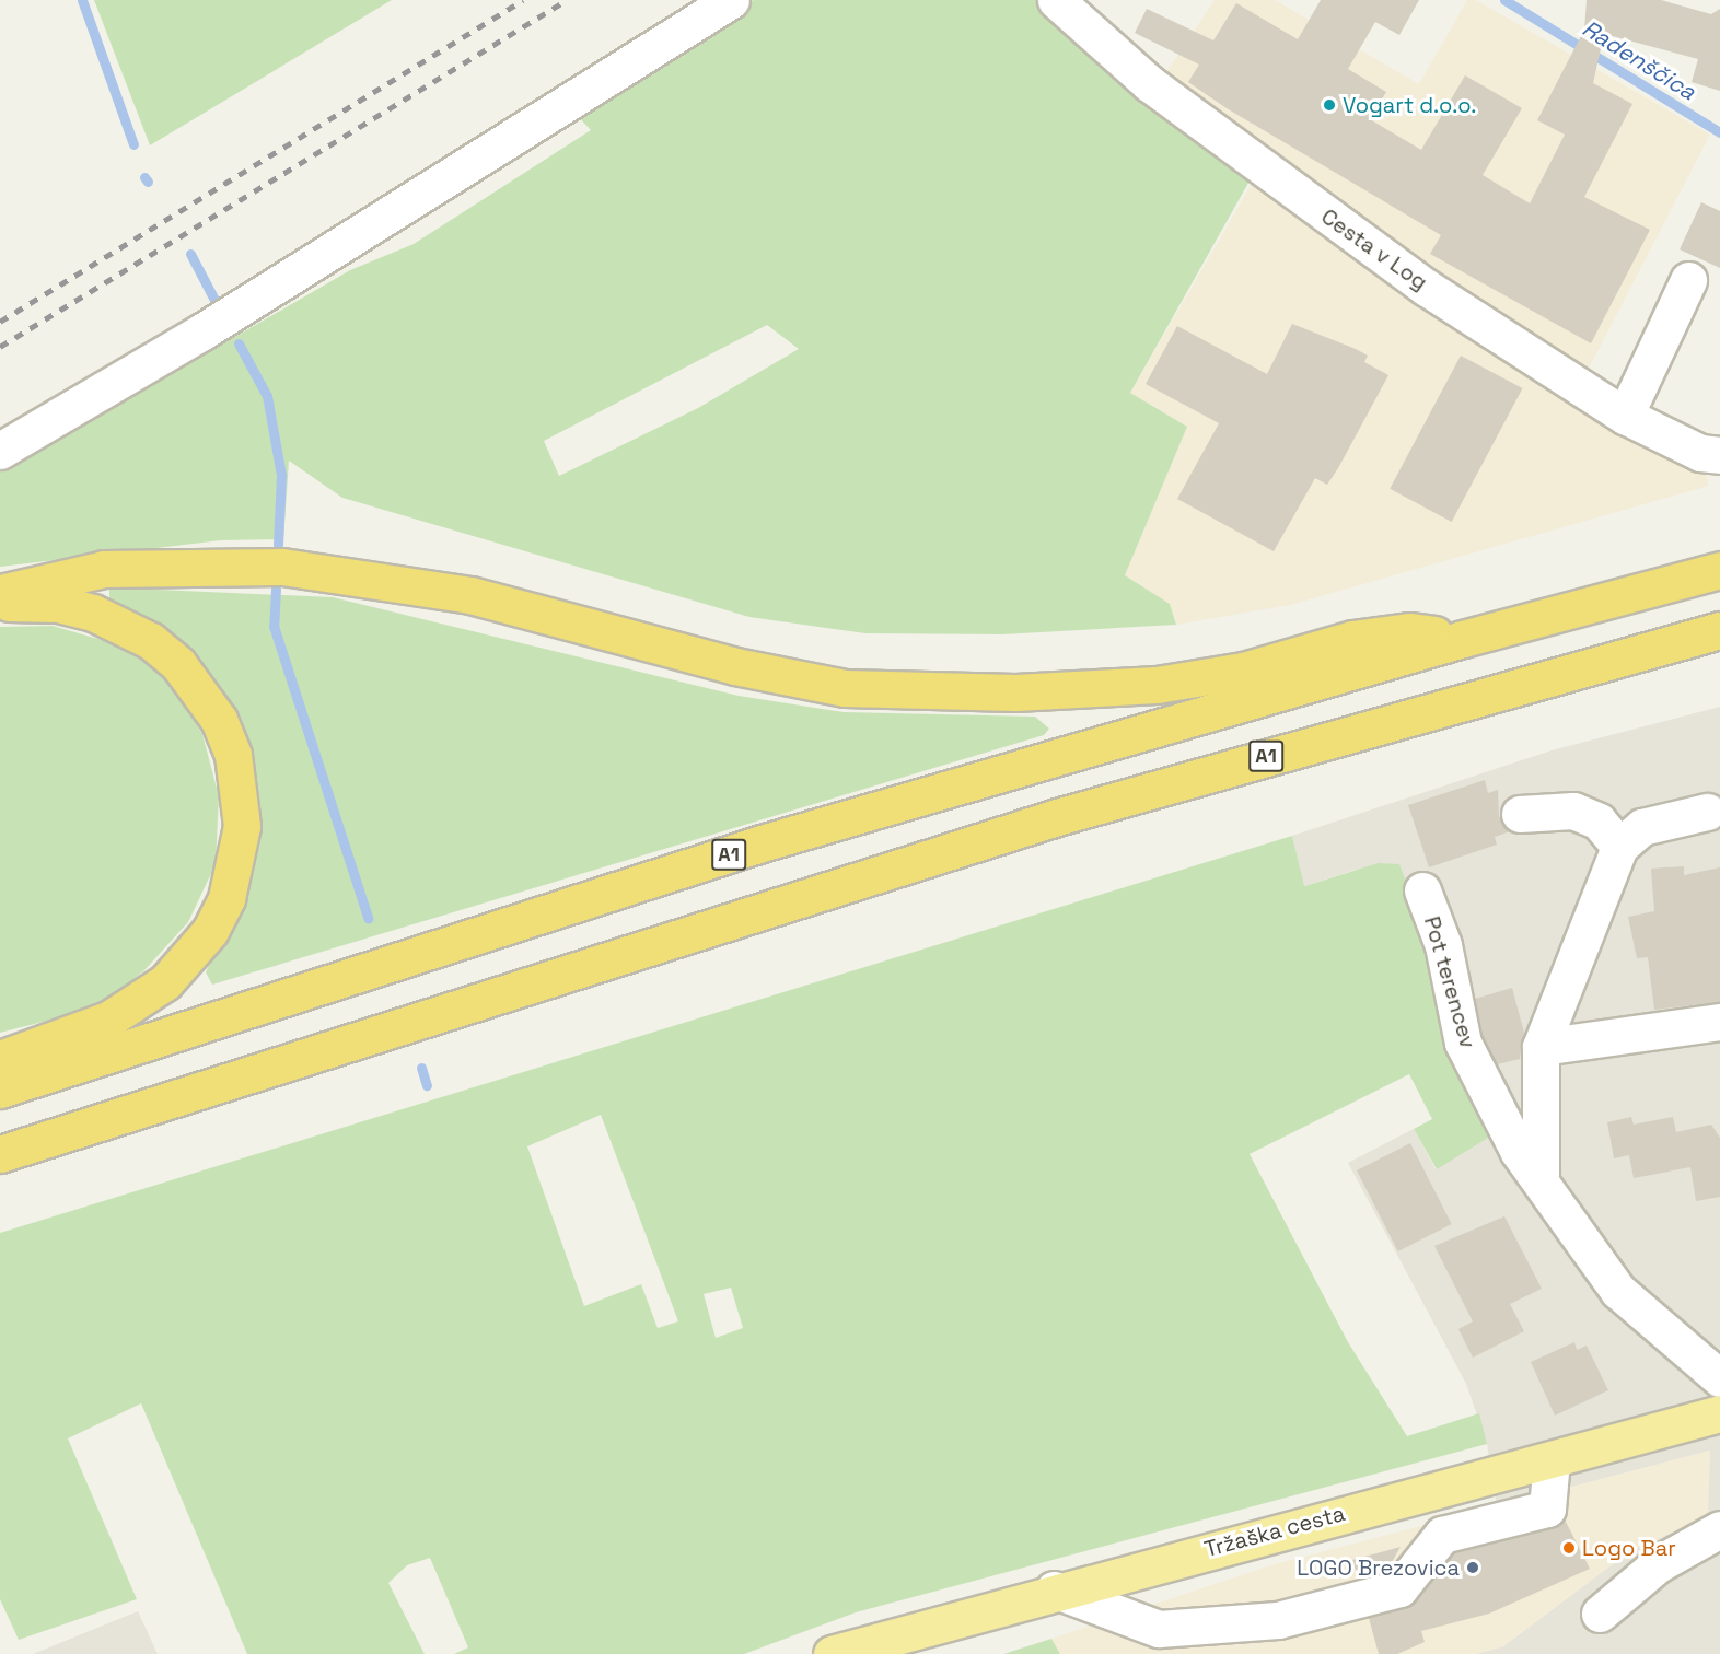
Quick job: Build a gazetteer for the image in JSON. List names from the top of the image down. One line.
{"streets":{"highway":["A1"],"main road":["Tržaška cesta"],"street":["Cesta v Log","Pot terencev"]},"water":["Radenščica"],"places":["Vogart d.o.o.","Logo Bar","LOGO Brezovica"]}
